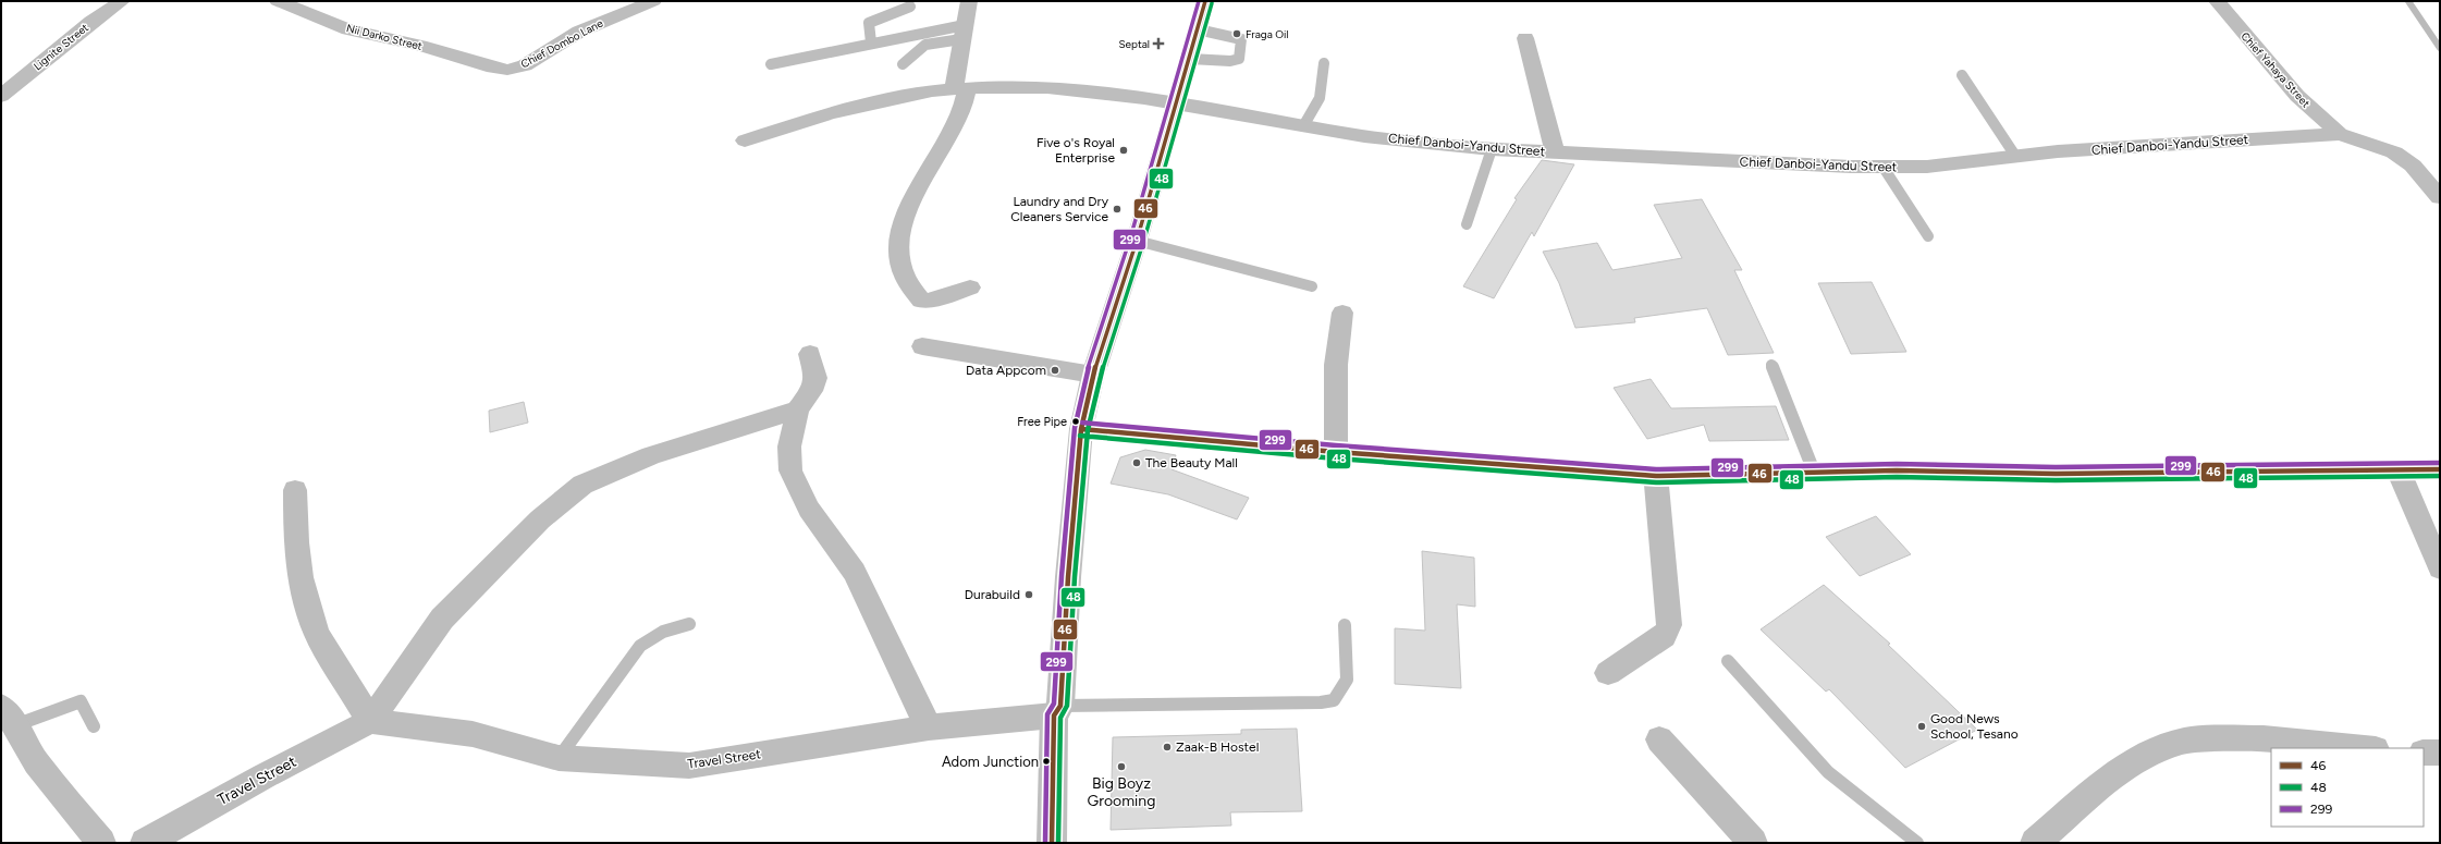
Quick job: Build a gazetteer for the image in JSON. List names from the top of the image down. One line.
{"streets":{"street":["Nii Darko Street","Chief Dombo Lane","Lignite Street","Chief Yahaya Street","Chief Danboi-Yandu Street","Travel Street"]},"crossings":[["Nii Darko Street","Chief Dombo Lane"],["Chief Yahaya Street","Chief Danboi-Yandu Street"]],"places":{"other":["Fraga Oil","Five o's Royal Enterprise","Laundry and Dry Cleaners Service","Data Appcom","Free Pipe","The Beauty Mall","Durabuild","Good News School, Tesano","Zaak-B Hostel","Adom Junction","Big Boyz Grooming"],"health":["Septal"]},"lines":["transit line 46","transit line 299","transit line 48"],"legend":["46","48","299"]}
